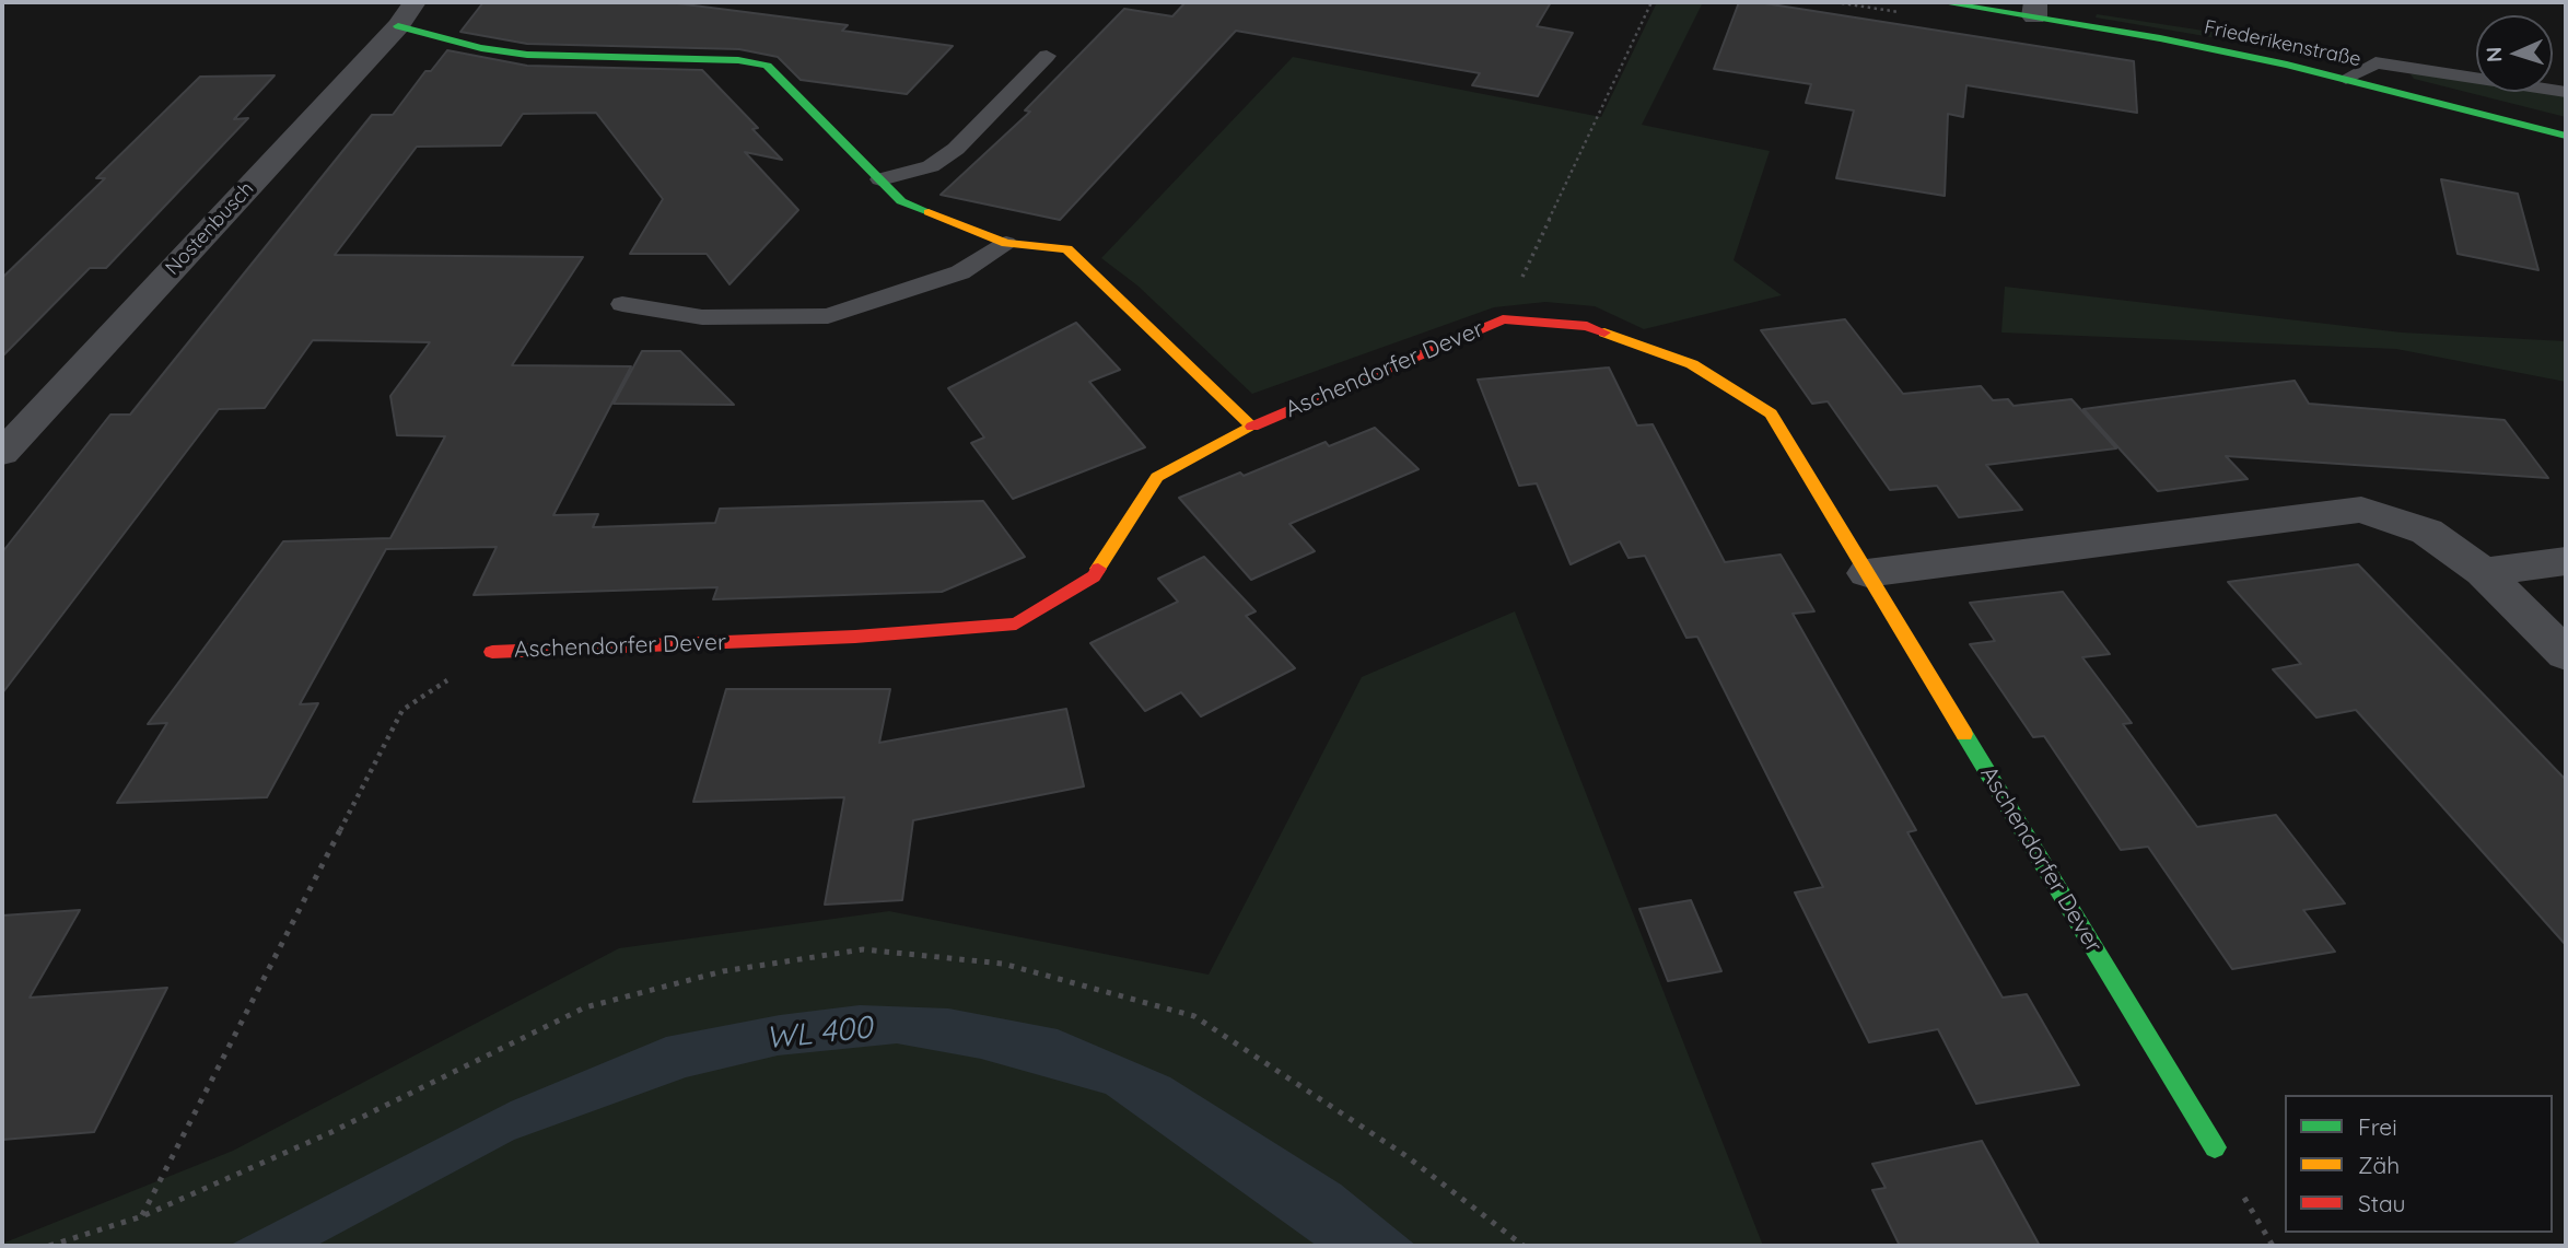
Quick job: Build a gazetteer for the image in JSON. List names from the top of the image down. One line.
{"streets":{"street":["Friederikenstraße","Nostenbusch","Aschendorfer Dever"]},"water":["WL 400"],"legend":["Frei","Zäh","Stau"],"north":"left"}
